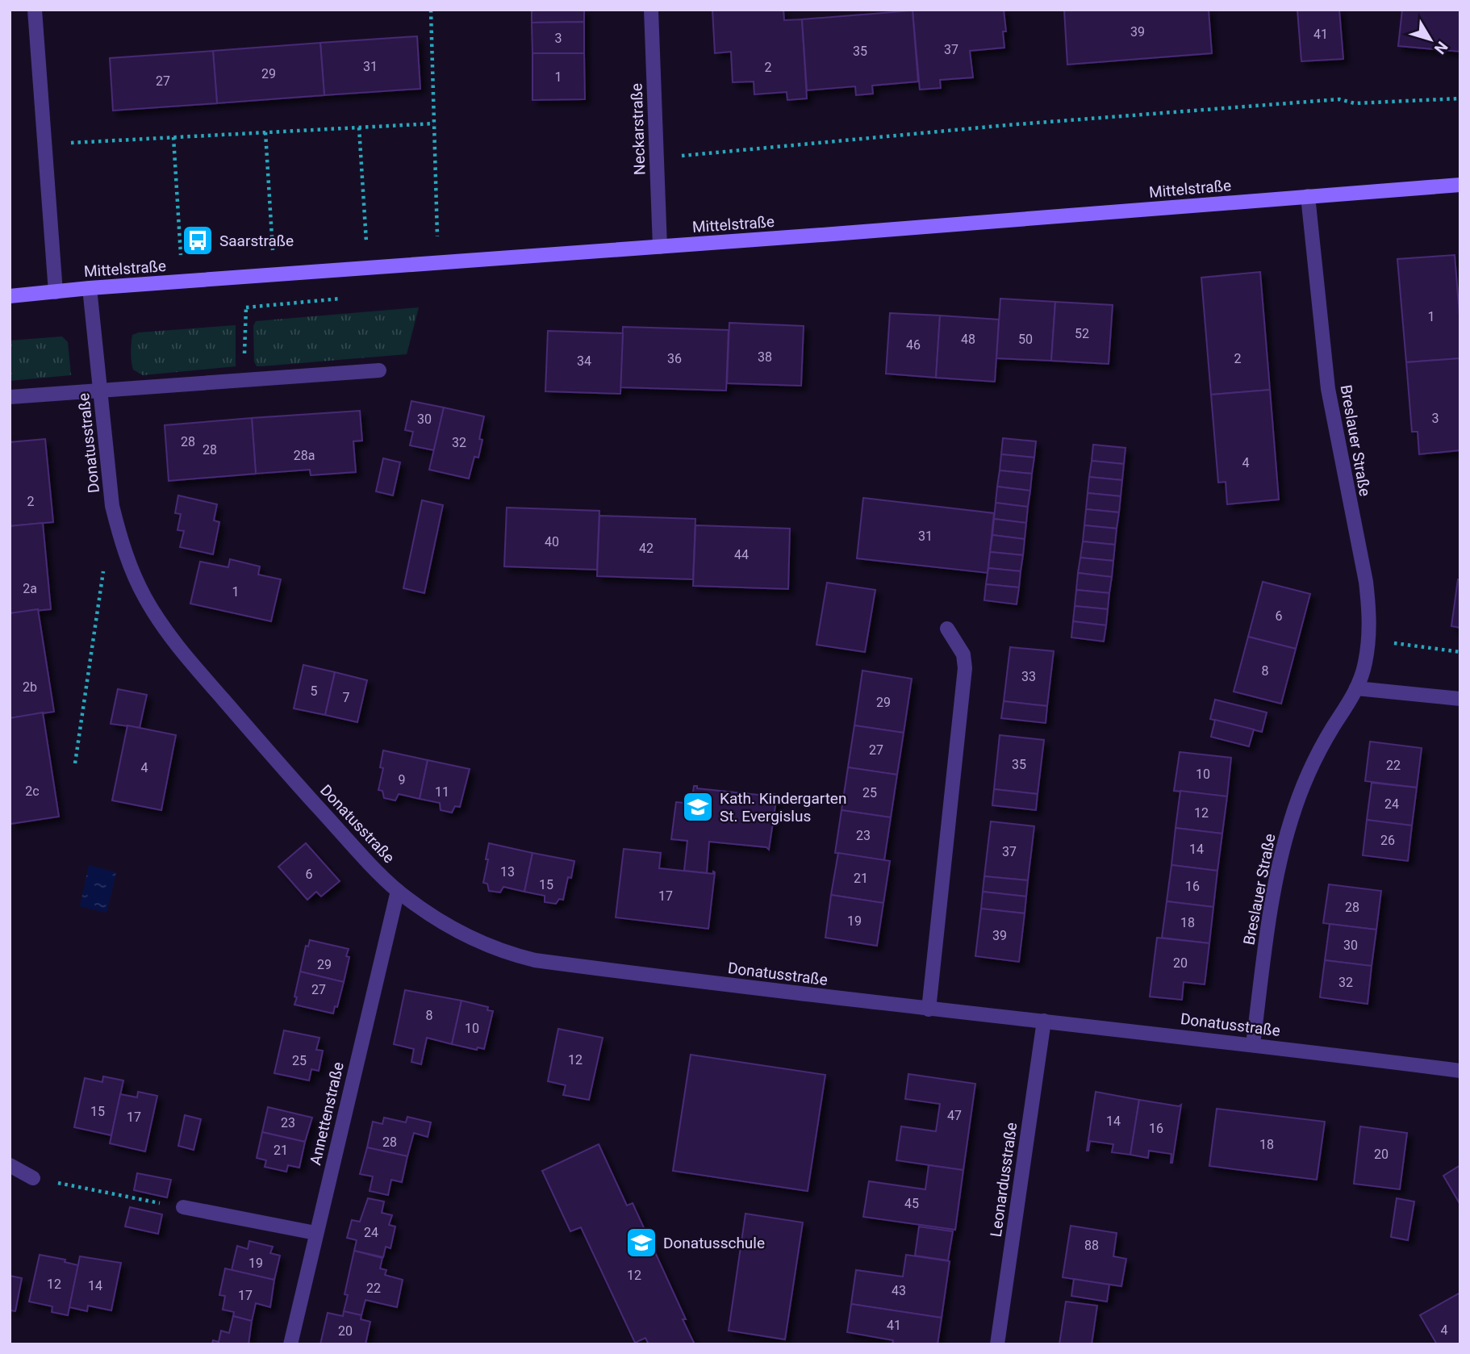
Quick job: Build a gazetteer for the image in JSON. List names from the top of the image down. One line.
{"streets":{"main road":["Mittelstraße"],"street":["Neckarstraße","Breslauer Straße","Donatusstraße","Annettenstraße","Leonardusstraße"]},"crossings":[["Neckarstraße","Mittelstraße"],["Mittelstraße","Breslauer Straße"],["Mittelstraße","Donatusstraße"],["Breslauer Straße","Donatusstraße"],["Donatusstraße","Annettenstraße"],["Donatusstraße","Leonardusstraße"]],"places":{"bus stop":["Saarstraße"],"school or university":["Kath. Kindergarten St. Evergislus","Donatusschule"]},"house_numbers":["39","41","3","37","35","31","2","29","1","27","1","52","48","50","46","38","36","2","34","3","30","28","32","28","28a","4","2","31","40","42","44","2a","1","6","8","33","2b","5","7","29","27","35","22","4","10","9","2c","11","25","24","12","23","26","14","37","13","6","21","15","16","17","28","19","18","39","30","20","29","32","27","8","10","12","25","15","47","17","14","23","16","28","18","21","20","45","24","88","19","12","12","14","22","43","17","41","4","20"],"north":"bottom right"}
